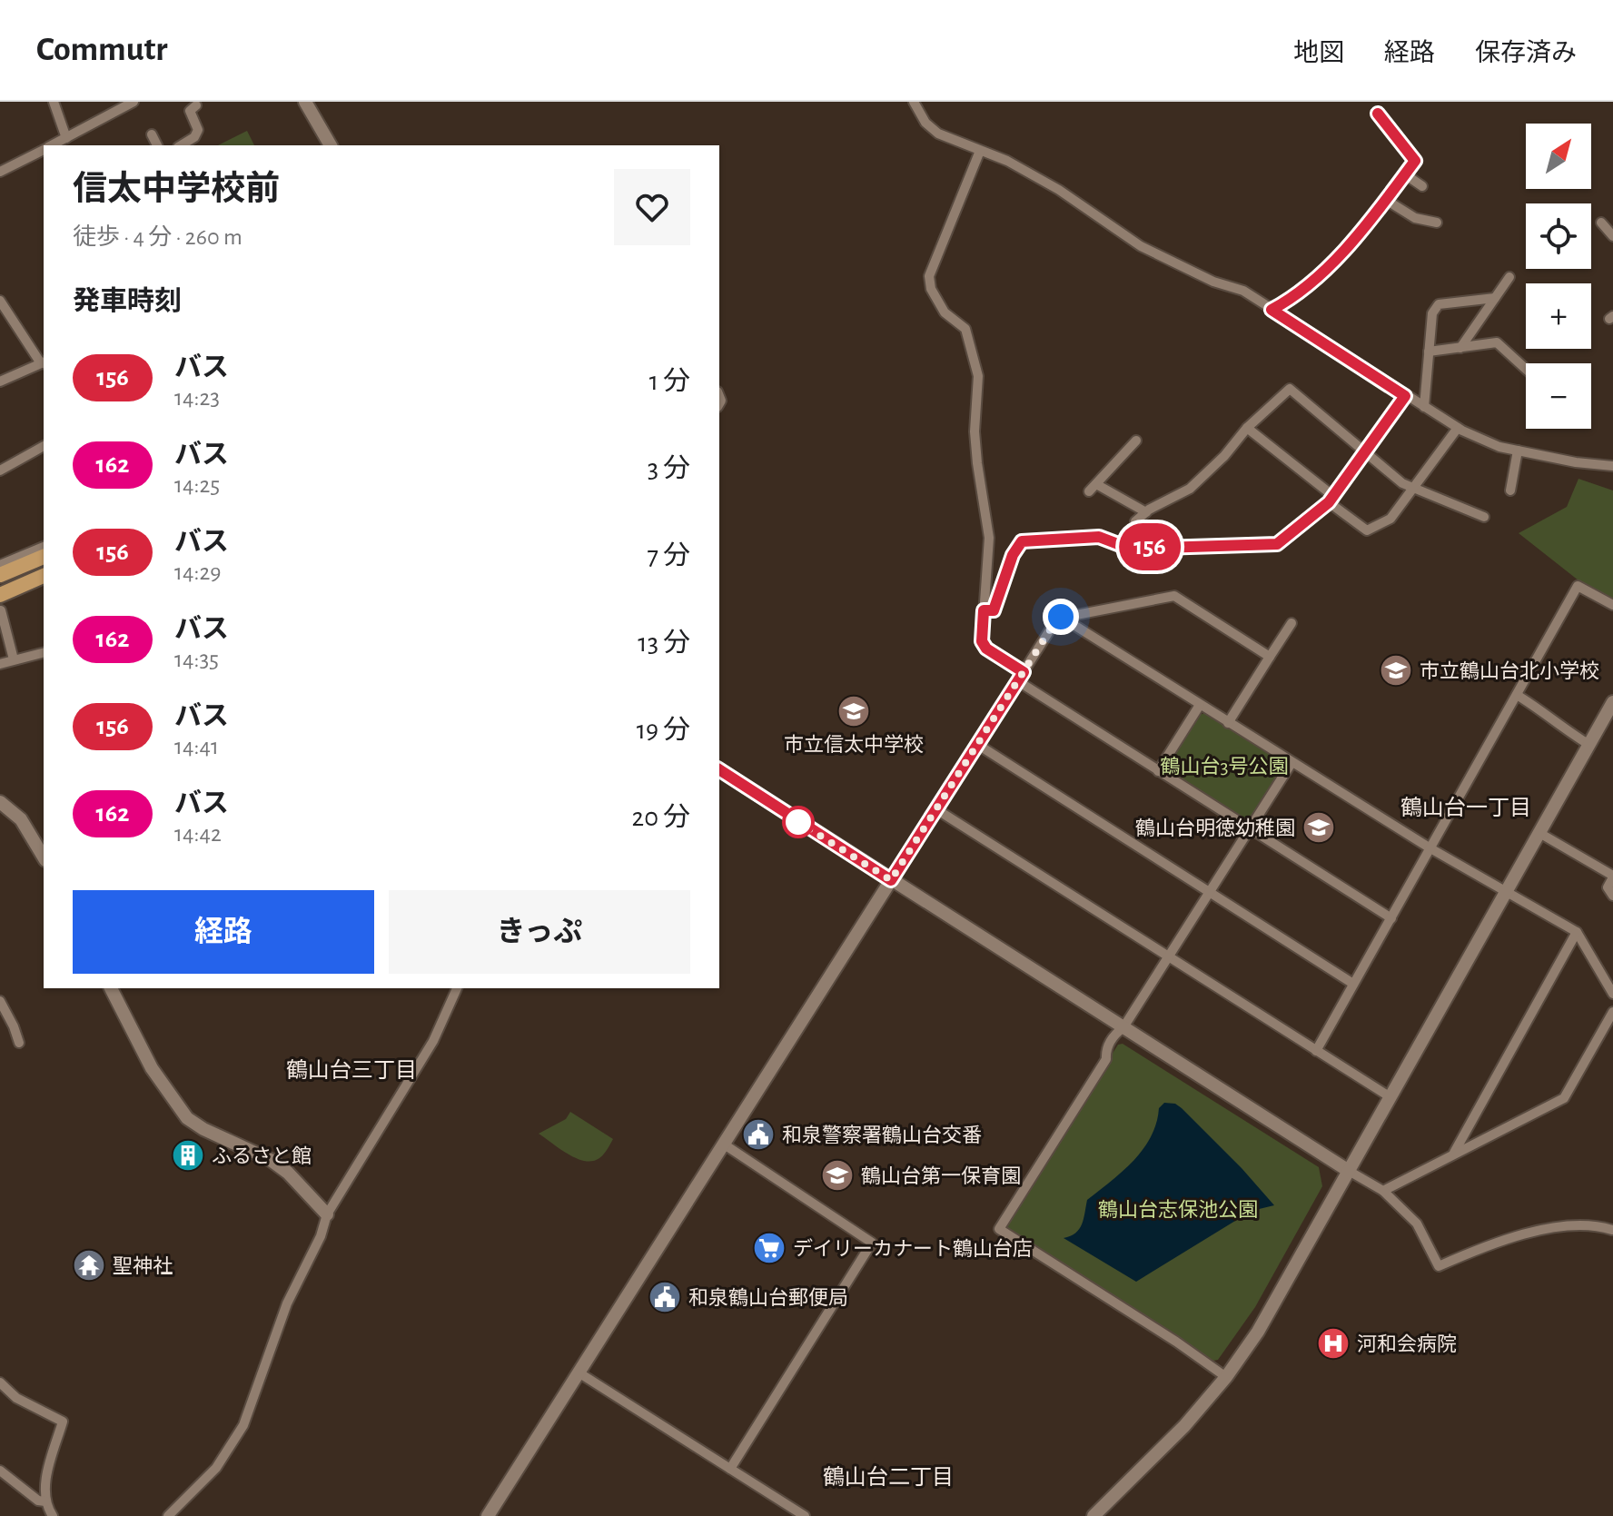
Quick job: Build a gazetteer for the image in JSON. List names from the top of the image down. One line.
{"districts":["鶴山台一丁目","鶴山台三丁目","鶴山台二丁目"],"parks":["鶴山台3号公園","鶴山台志保池公園"],"places":{"school or university":["市立鶴山台北小学校","市立信太中学校","鶴山台明徳幼稚園","鶴山台第一保育園"],"public building":["和泉警察署鶴山台交番","和泉鶴山台郵便局"],"building":["ふるさと館"],"supermarket":["デイリーカナート鶴山台店"],"temple":["聖神社"],"hospital":["河和会病院"]},"lines":["bus line 156"],"north":"top right","page":{"header":"Commutr","nav":["地図","経路","保存済み"],"on_map":"156","map_buttons":["+","−"],"heading":[["信太中学校前","徒歩 · 4 分 · 260 m"],"発車時刻"],"list":[{"mark":"156","name":"バス","note":"14:23","value":"1 分"},{"mark":"162","name":"バス","note":"14:25","value":"3 分"},{"mark":"156","name":"バス","note":"14:29","value":"7 分"},{"mark":"162","name":"バス","note":"14:35","value":"13 分"},{"mark":"156","name":"バス","note":"14:41","value":"19 分"},{"mark":"162","name":"バス","note":"14:42","value":"20 分"}],"buttons":["経路","きっぷ"]}}
